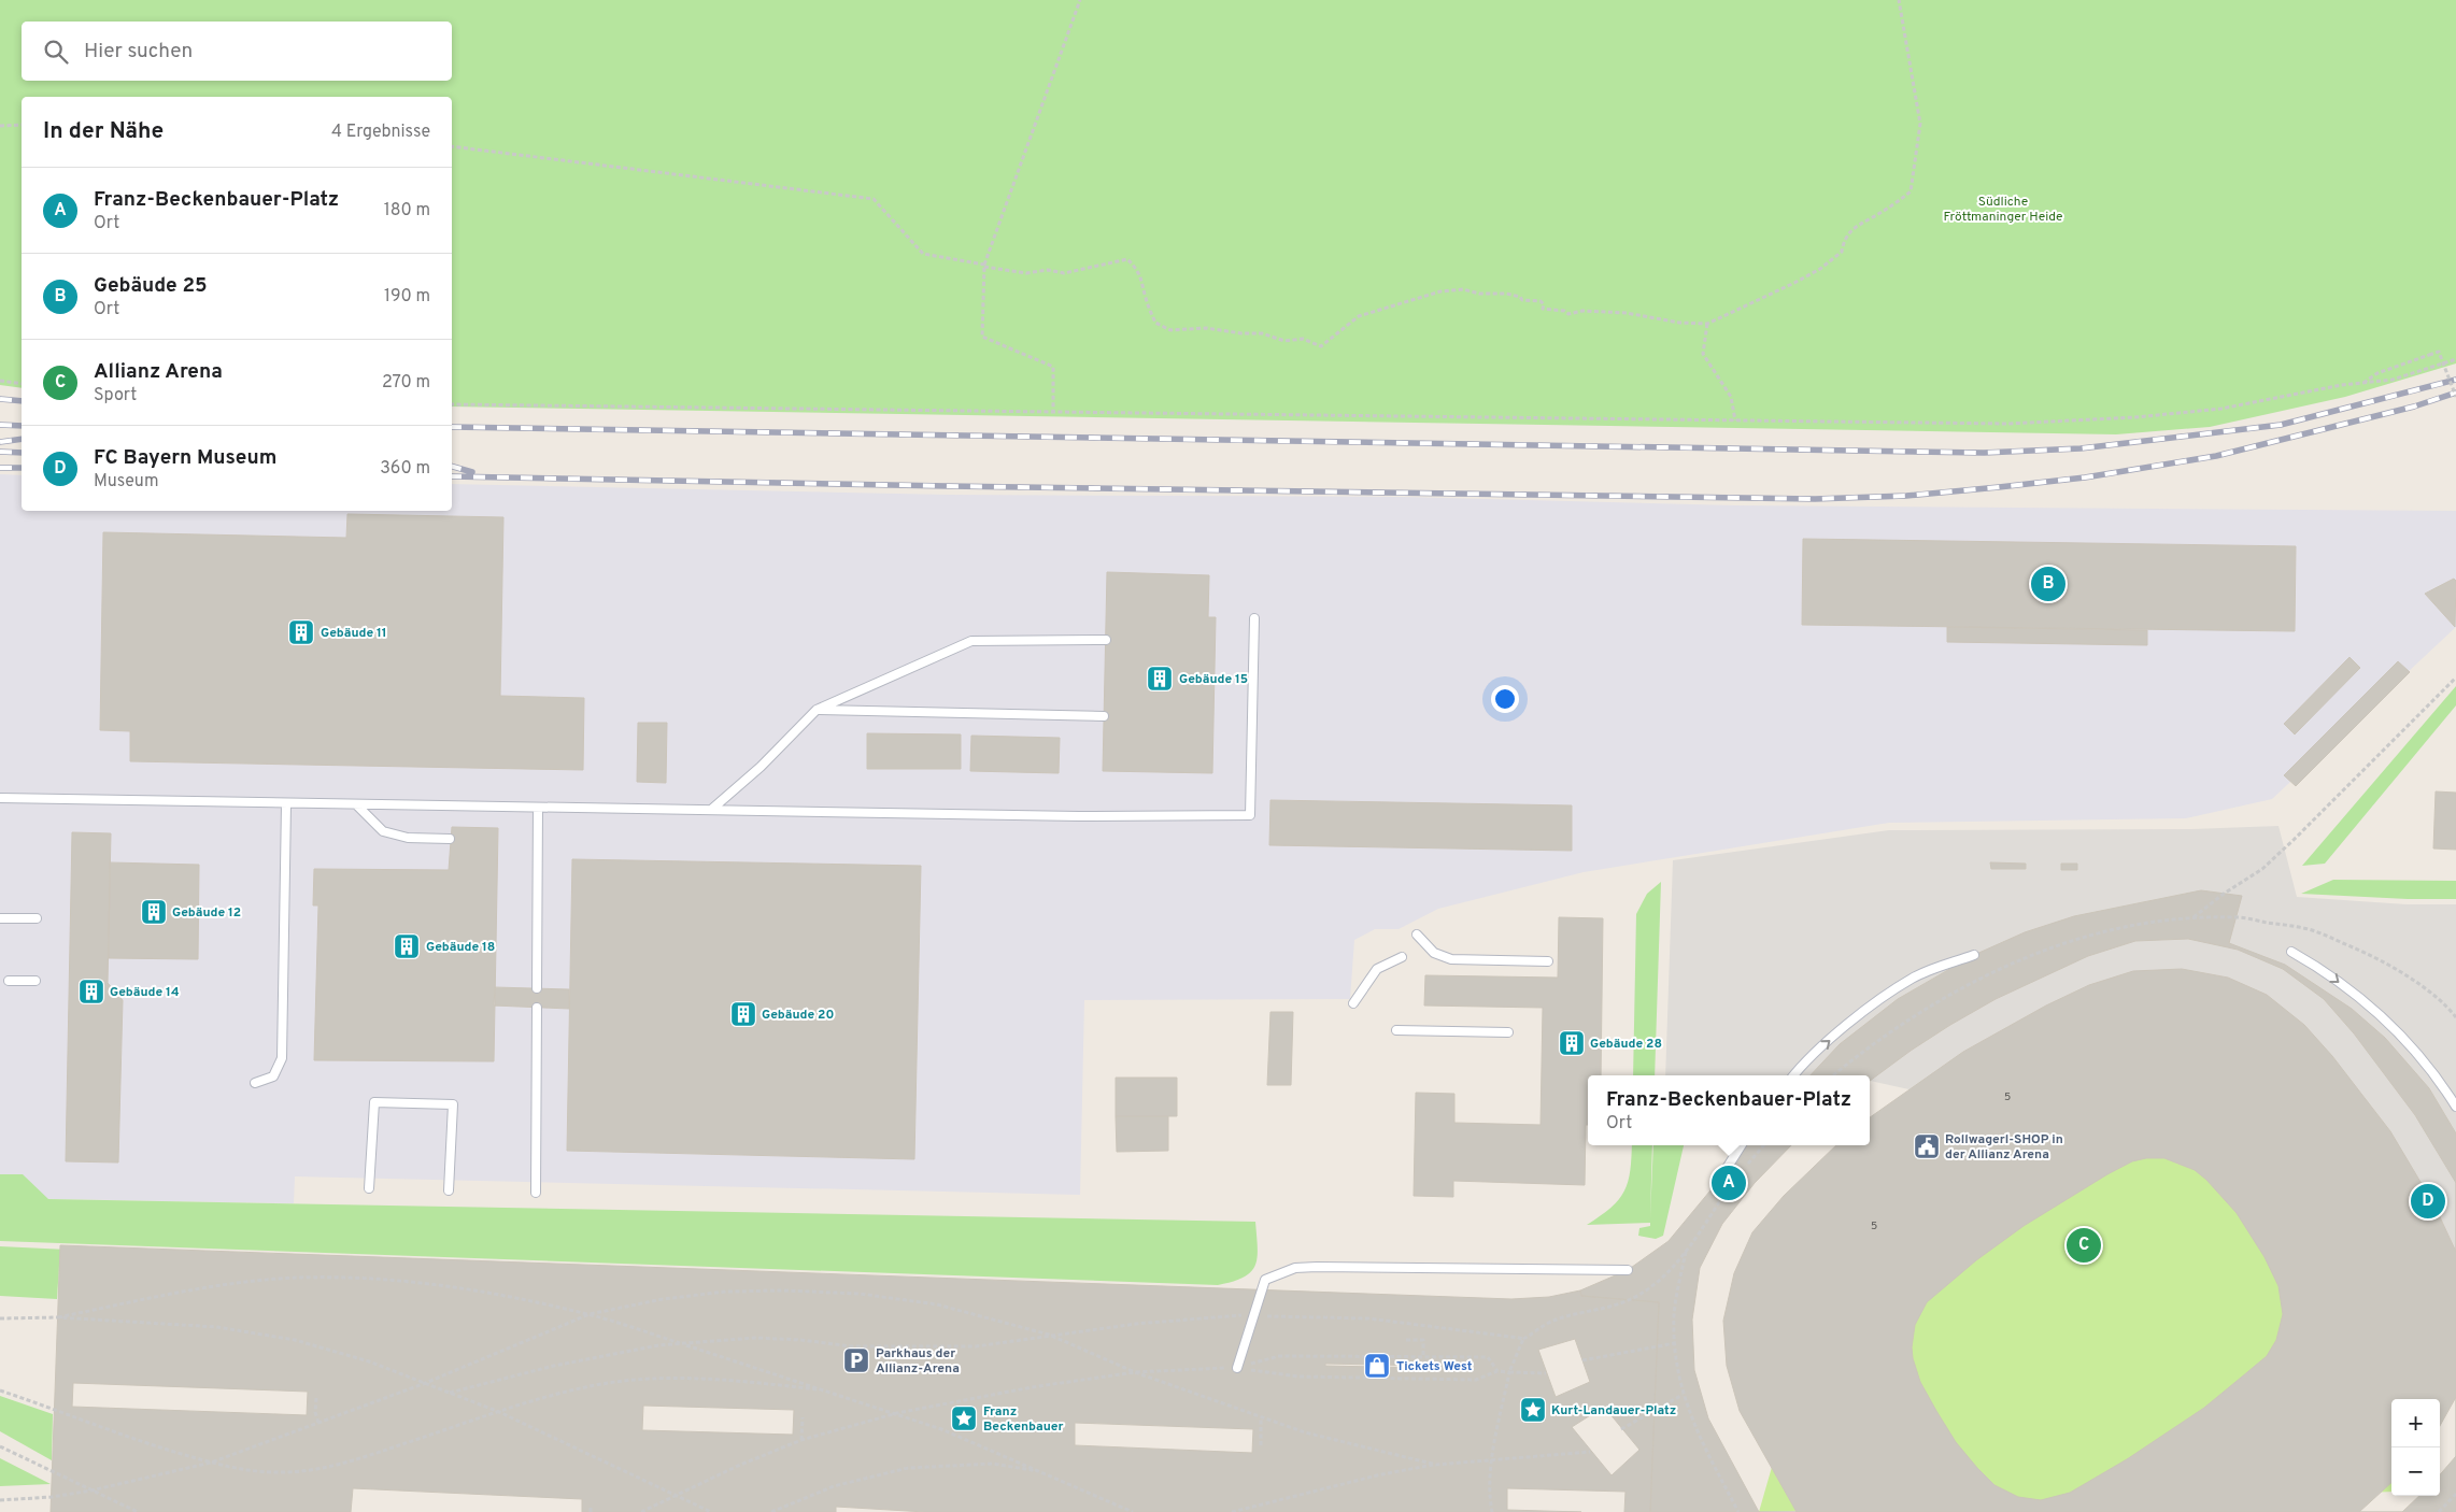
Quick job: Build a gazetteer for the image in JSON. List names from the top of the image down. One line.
{"parks":["Südliche Fröttmaninger Heide"],"places":{"building":["Gebäude 11","Gebäude 15","Gebäude 12","Gebäude 18","Gebäude 14","Gebäude 20","Gebäude 28"],"public building":["Rollwagerl-SHOP in der Allianz Arena"],"parking":["Parkhaus der Allianz-Arena"],"shop":["Tickets West"],"place":["Kurt-Landauer-Platz","Franz Beckenbauer"]},"house_numbers":["5","5"],"page":{"search":"Hier suchen","heading":["In der Nähe","4 Ergebnisse"],"list":[{"mark":"A","name":"Franz-Beckenbauer-Platz","note":"Ort","value":"180 m"},{"mark":"B","name":"Gebäude 25","note":"Ort","value":"190 m"},{"mark":"C","name":"Allianz Arena","note":"Sport","value":"270 m"},{"mark":"D","name":"FC Bayern Museum","note":"Museum","value":"360 m"}],"pins":["B","A","D","C"],"popup":["Franz-Beckenbauer-Platz","Ort"],"map_buttons":["+","−"]}}
